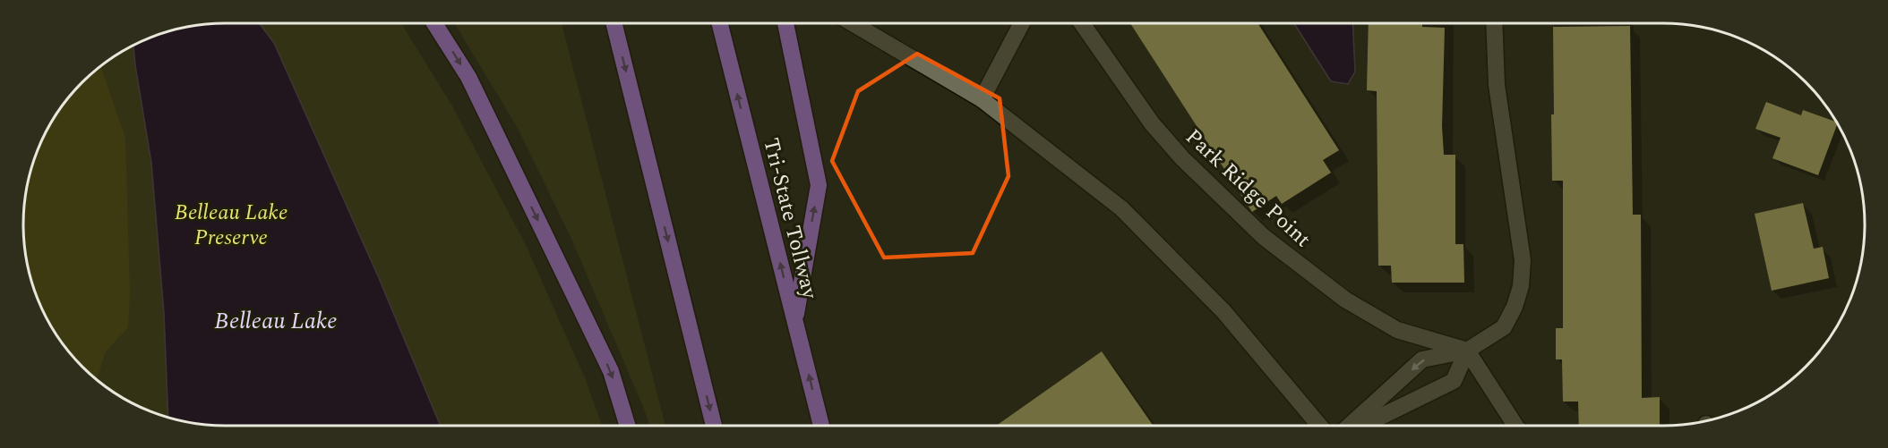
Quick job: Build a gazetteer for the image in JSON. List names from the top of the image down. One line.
{"streets":{"highway":["Tri-State Tollway"],"street":["Park Ridge Point"]},"water":["Belleau Lake"],"parks":["Belleau Lake Preserve"]}
